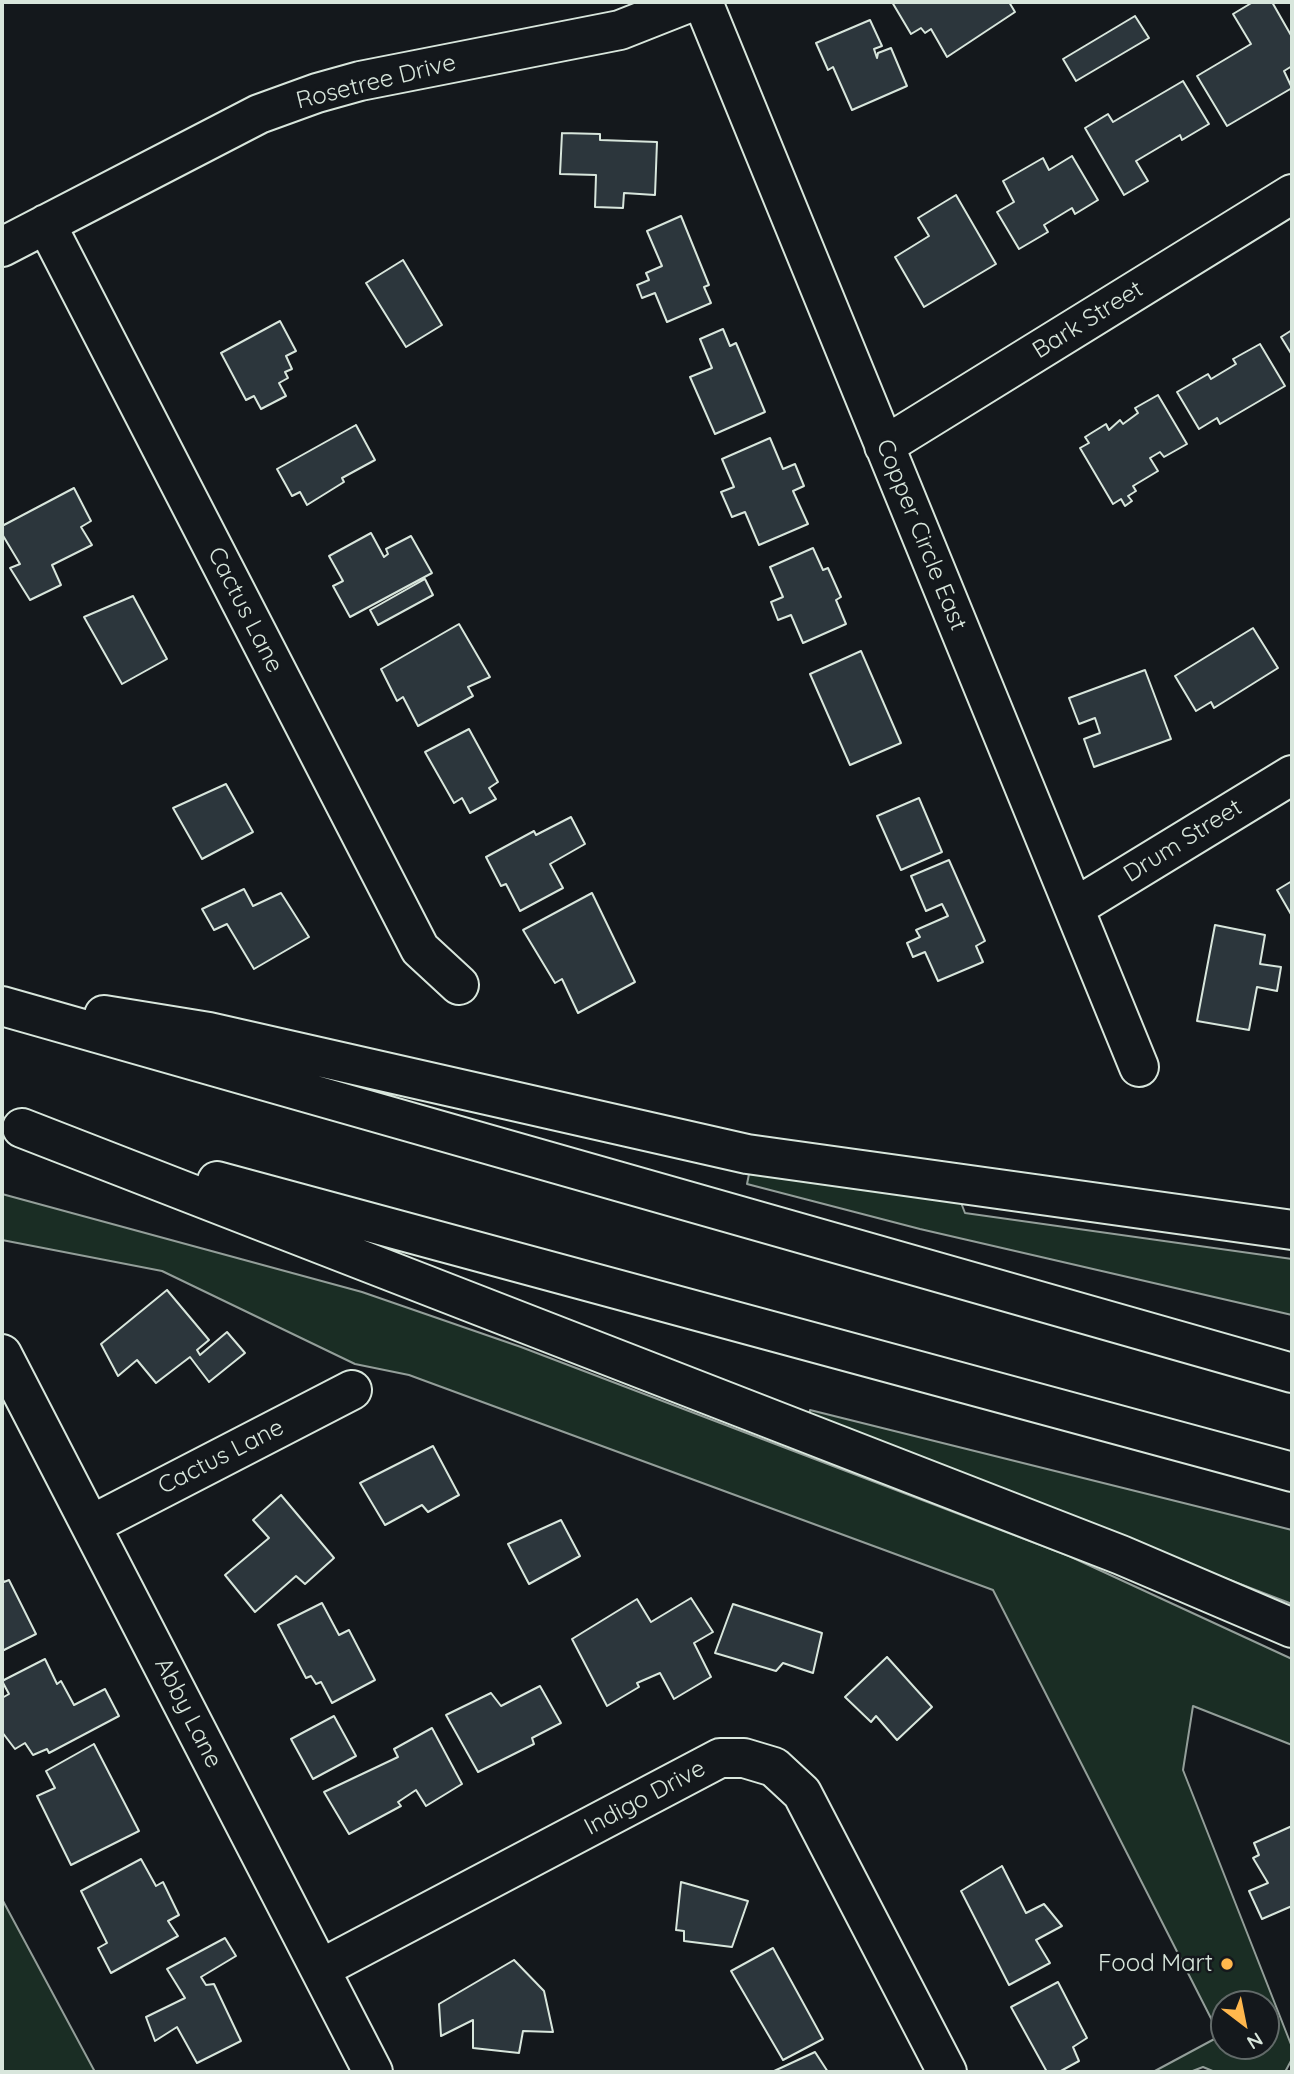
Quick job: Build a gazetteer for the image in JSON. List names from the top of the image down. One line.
{"streets":{"main road":["Rosetree Drive","Bark Street","Copper Circle East","Cactus Lane","Drum Street","Abby Lane","Indigo Drive"]},"crossings":[["Rosetree Drive","Cactus Lane"],["Bark Street","Copper Circle East"],["Copper Circle East","Drum Street"],["Cactus Lane","Abby Lane"],["Abby Lane","Indigo Drive"]],"places":["Food Mart"],"north":"bottom right"}
